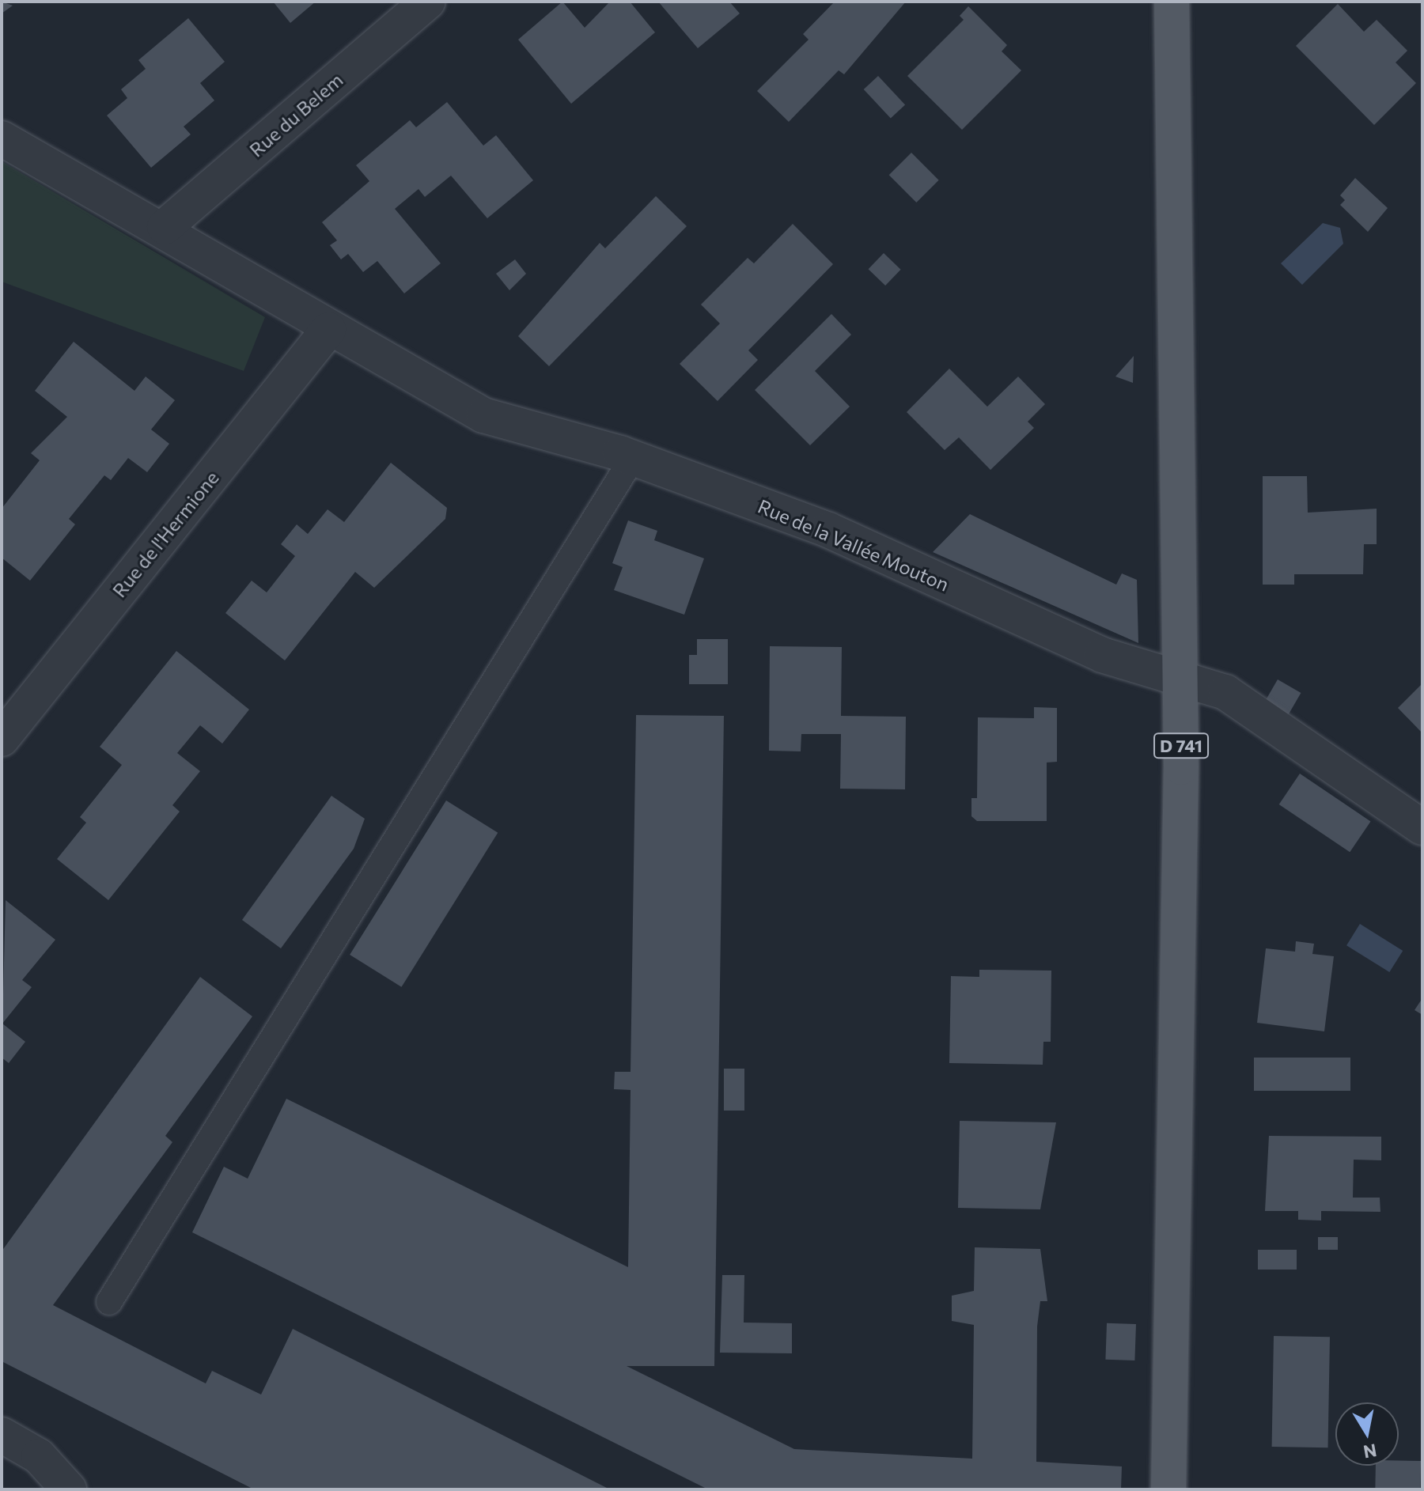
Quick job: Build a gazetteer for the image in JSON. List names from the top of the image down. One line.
{"streets":{"main road":["D 741"],"street":["Rue du Belem","Rue de l'Hermione","Rue de la Vallée Mouton"]},"crossings":[["Rue du Belem","Rue de la Vallée Mouton"],["Rue de l'Hermione","Rue de la Vallée Mouton"],["Rue de la Vallée Mouton","D 741"]],"north":"bottom"}
